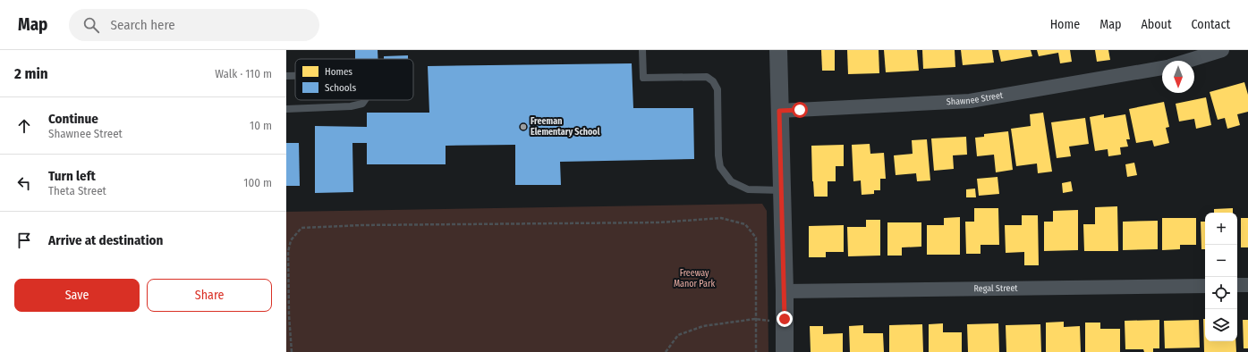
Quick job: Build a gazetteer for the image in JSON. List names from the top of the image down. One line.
{"streets":{"street":["Shawnee Street","Regal Street"]},"parks":["Freeway Manor Park"],"places":["Freeman Elementary School"],"legend":["Homes","Schools"],"north":"bottom","page":{"header":"Map","search":"Search here","nav":["Home","Map","About","Contact"],"heading":["2 min","Walk · 110 m"],"list":[["Continue","Shawnee Street","10 m"],["Turn left","Theta Street","100 m"],"Arrive at destination"],"map_buttons":["+","−"],"buttons":["Save","Share"]}}
